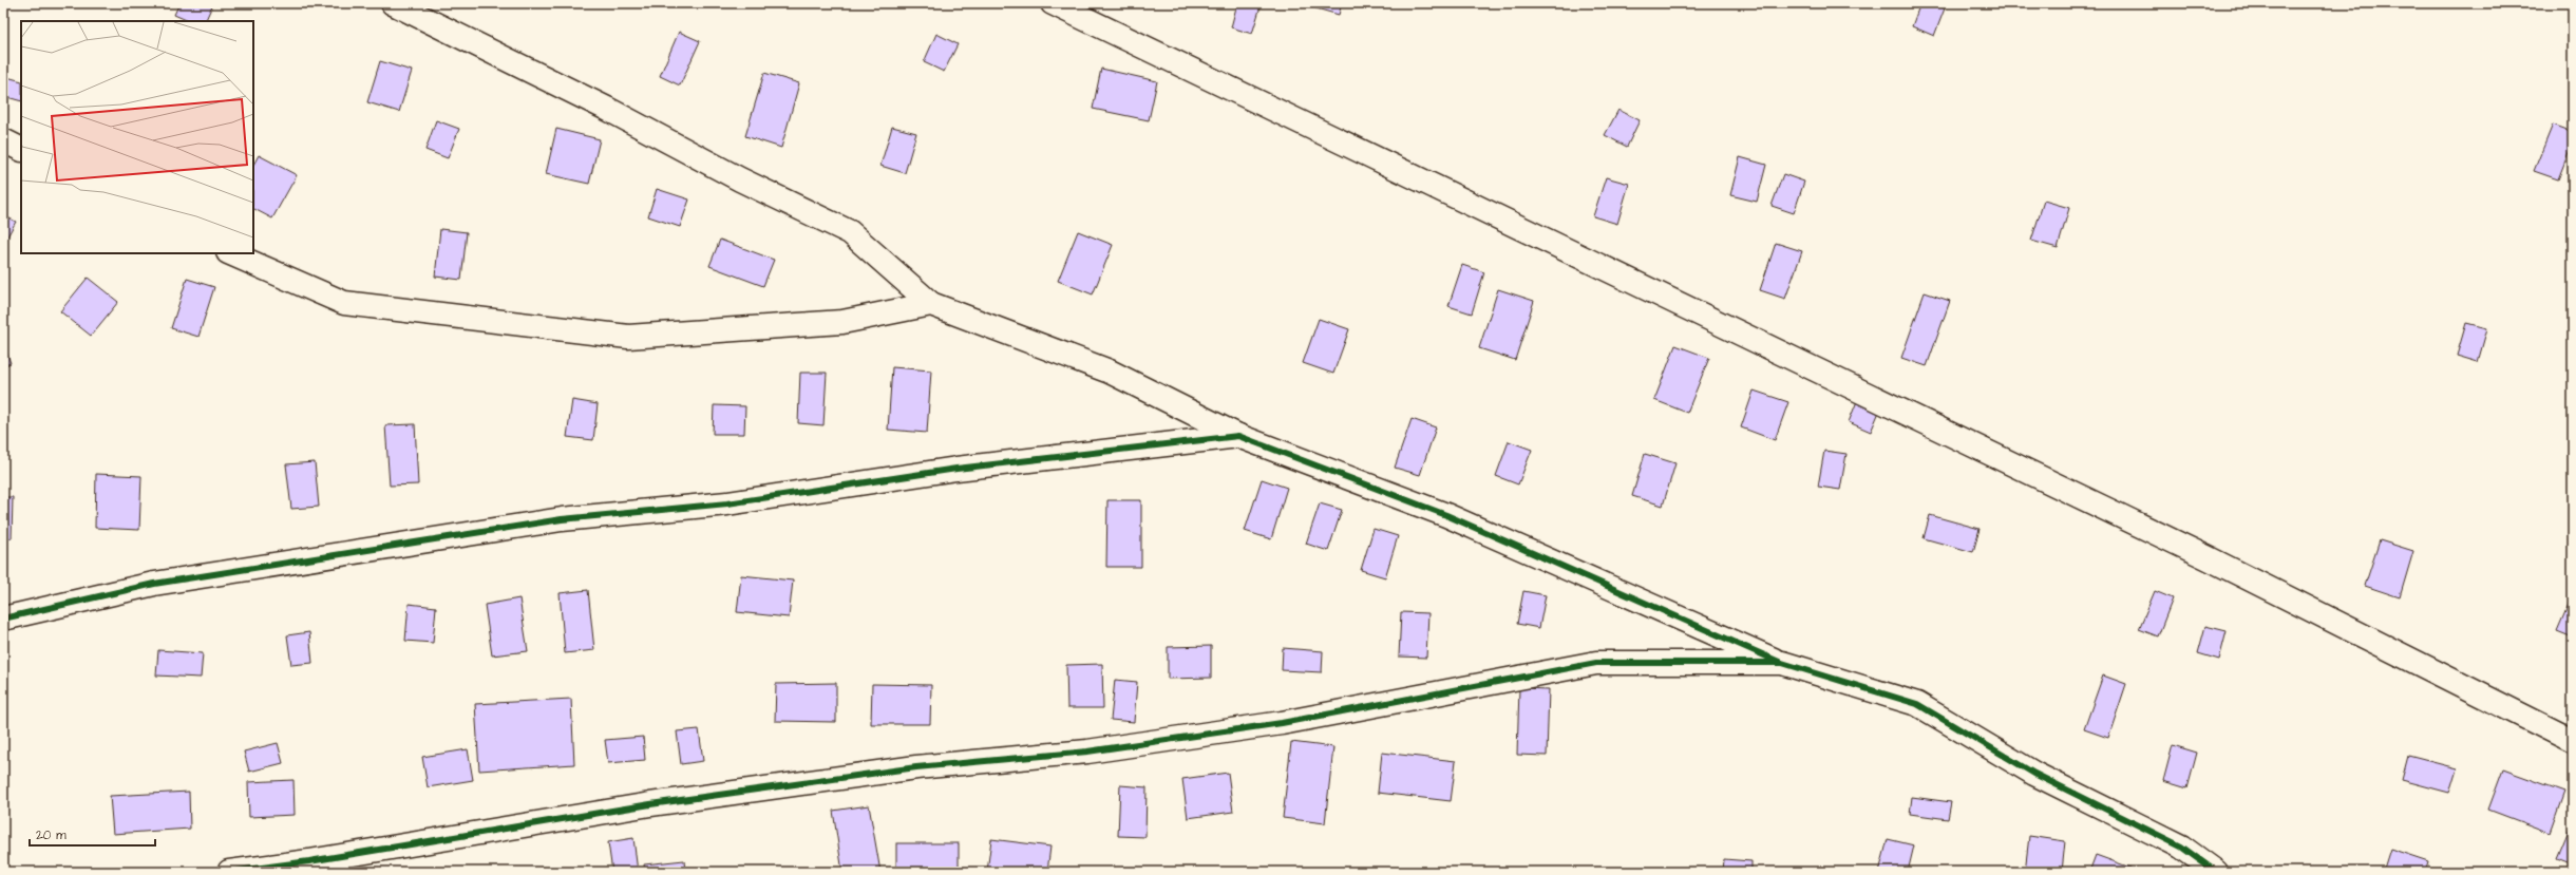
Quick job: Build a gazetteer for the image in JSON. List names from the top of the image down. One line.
{"scale_bar":"20 m"}
